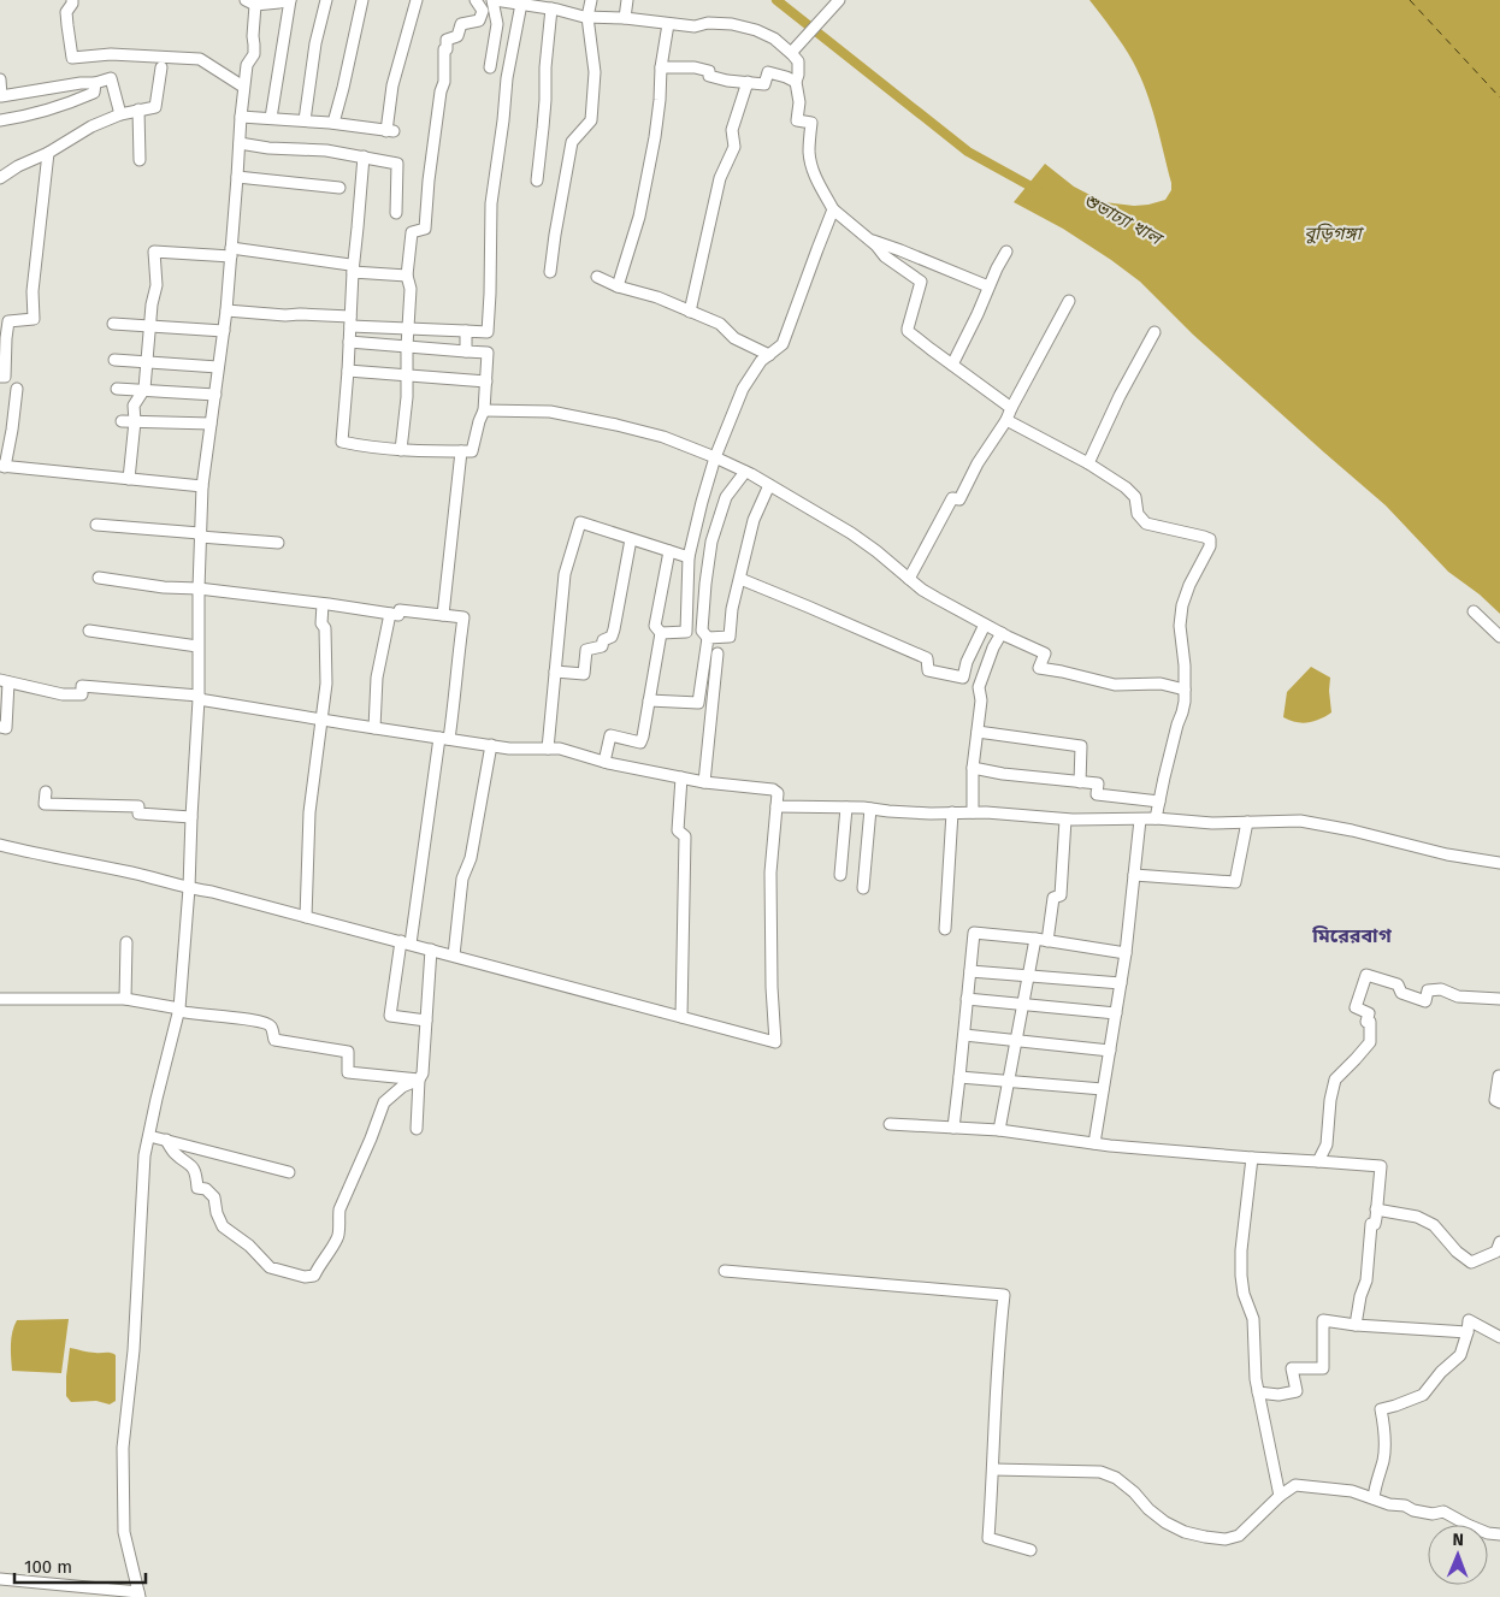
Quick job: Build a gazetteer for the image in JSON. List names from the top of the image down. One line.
{"districts":["মিরেরবাগ"],"water":["শুভাঢ্যা খাল","বুড়িগঙ্গা"],"scale_bar":"100 m","north":"top"}
